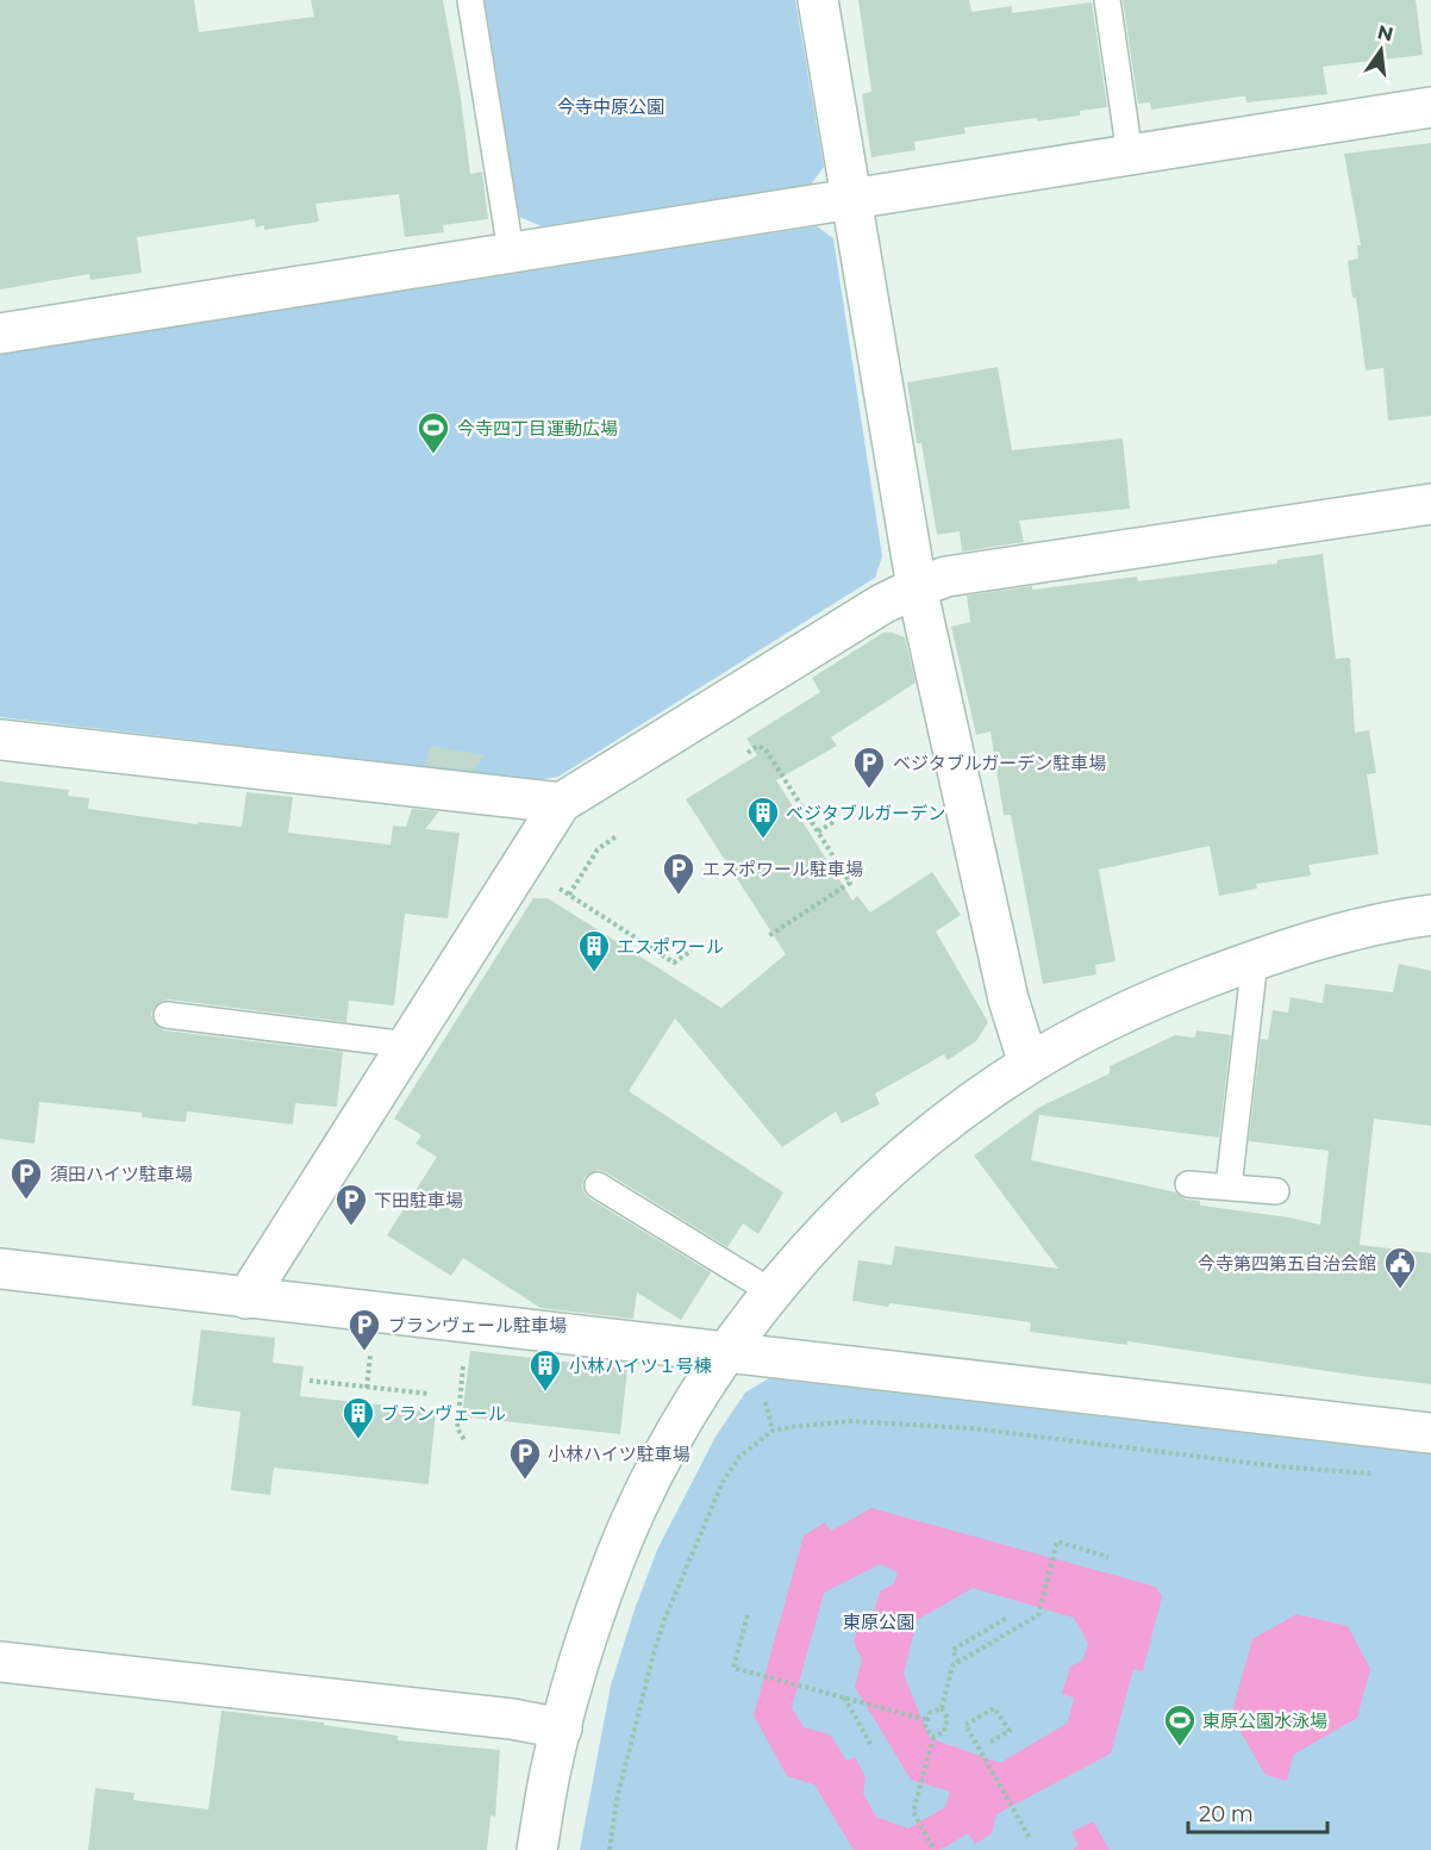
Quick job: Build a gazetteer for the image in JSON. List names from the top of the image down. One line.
{"parks":["今寺中原公園","東原公園"],"places":{"sports":["今寺四丁目運動広場","東原公園水泳場"],"parking":["ベジタブルガーデン駐車場","エスポワール駐車場","須田ハイツ駐車場","下田駐車場","ブランヴェール駐車場","小林ハイツ駐車場"],"building":["ベジタブルガーデン","エスポワール","小林ハイツ１号棟","ブランヴェール"],"public building":["今寺第四第五自治会館"]},"scale_bar":"20 m","north":"top"}
